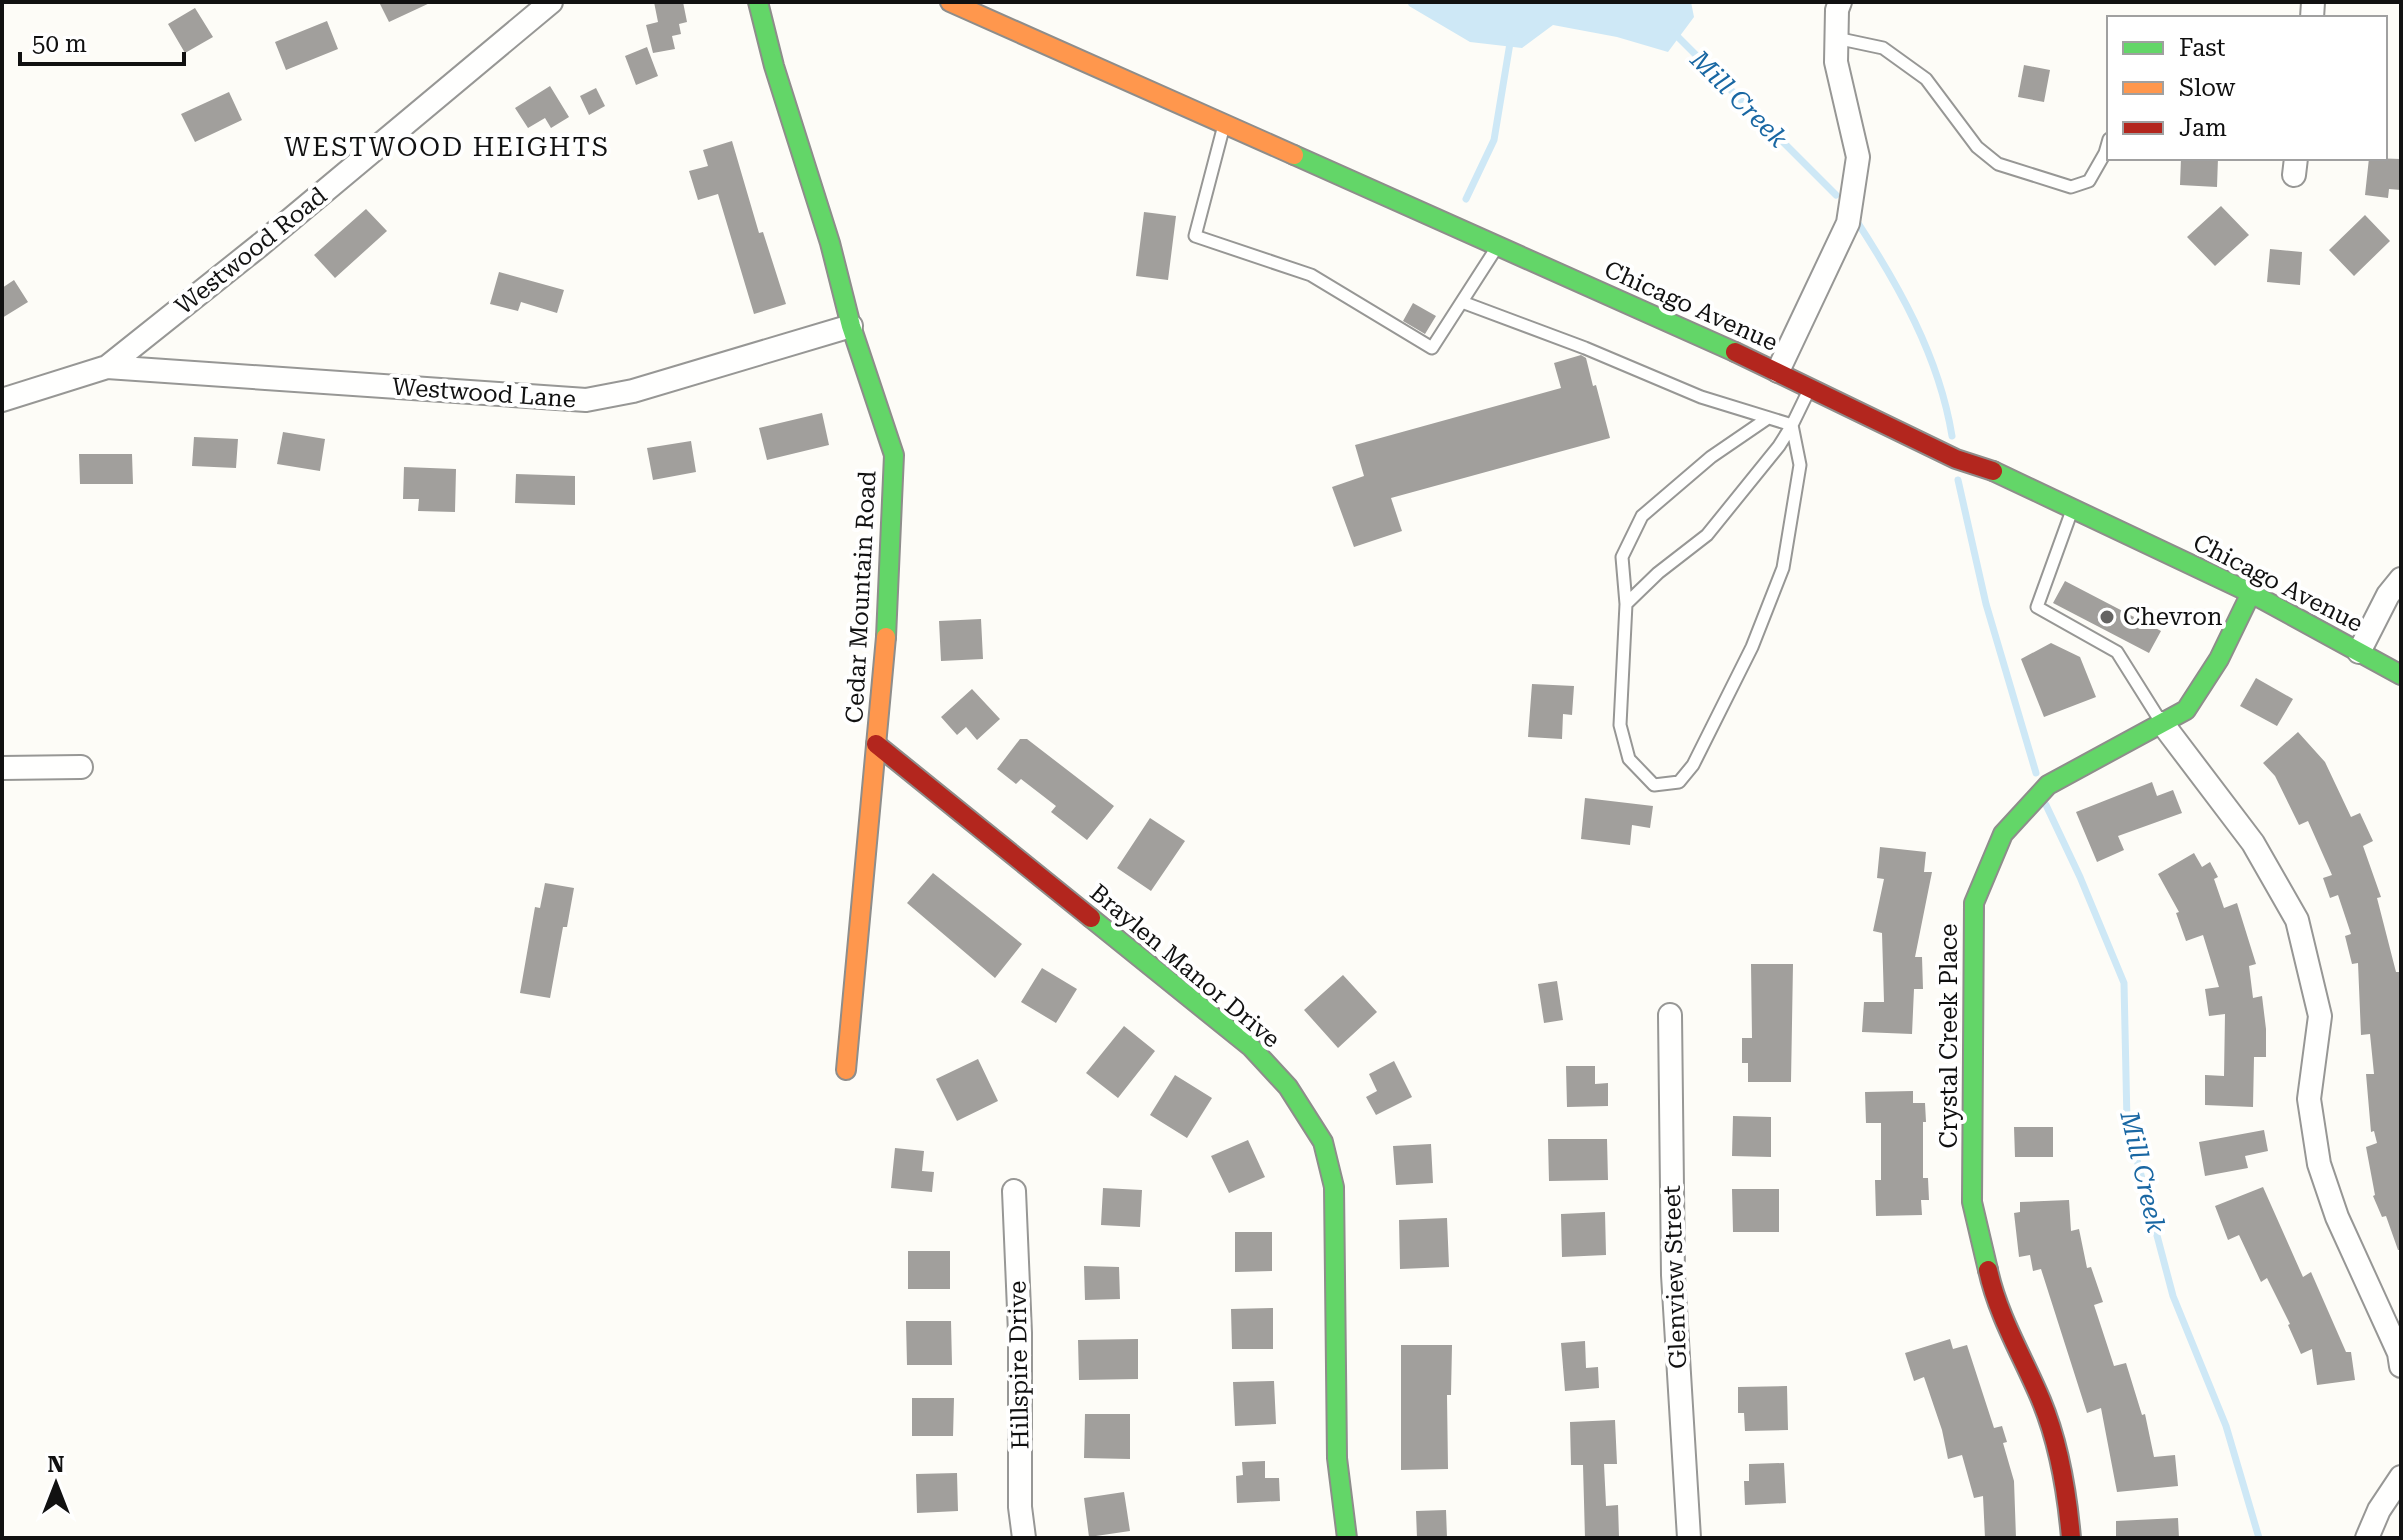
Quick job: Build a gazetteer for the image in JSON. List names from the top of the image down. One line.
{"streets":{"street":["Westwood Road","Chicago Avenue","Westwood Lane","Cedar Mountain Road","Braylen Manor Drive","Crystal Creek Place","Glenview Street","Hillspire Drive"]},"crossings":[["Westwood Road","Westwood Lane"],["Chicago Avenue","Crystal Creek Place"],["Westwood Lane","Cedar Mountain Road"],["Cedar Mountain Road","Braylen Manor Drive"]],"districts":["WESTWOOD HEIGHTS"],"water":["Mill Creek"],"places":["Chevron"],"legend":["Fast","Slow","Jam"],"scale_bar":"50 m","north":"top"}
